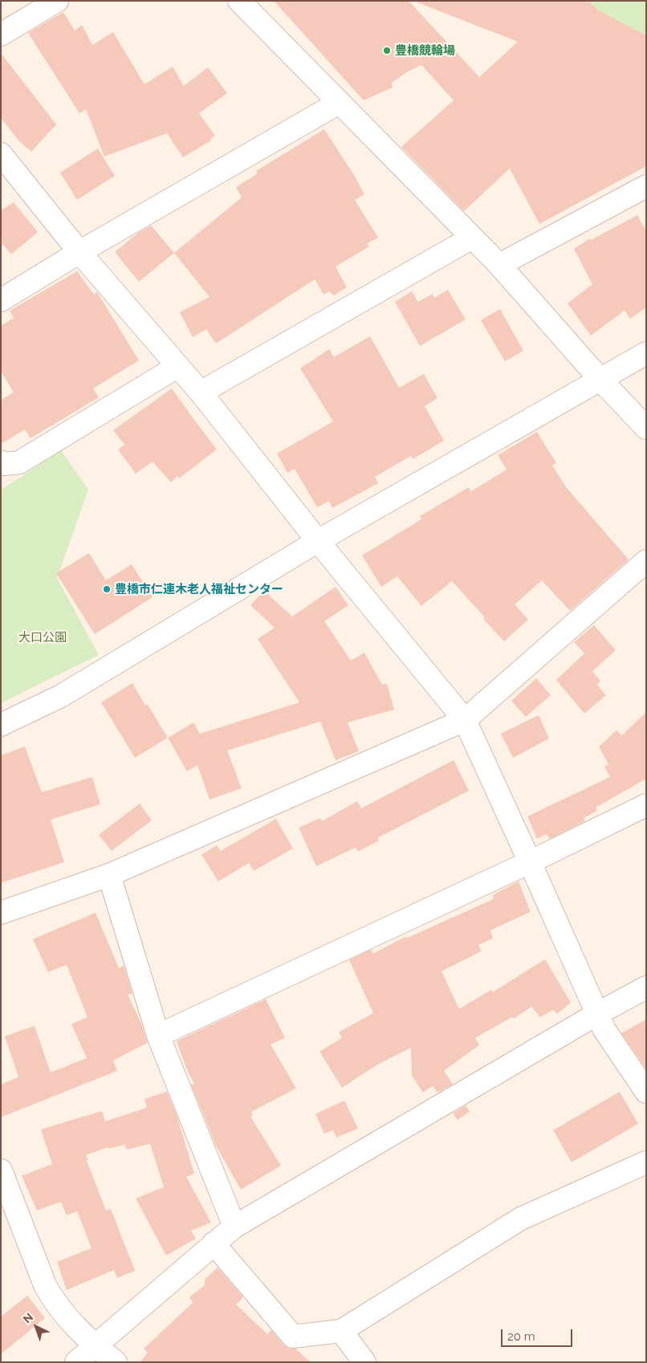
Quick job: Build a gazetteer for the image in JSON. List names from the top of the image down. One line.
{"parks":["大口公園"],"places":["豊橋競輪場","豊橋市仁連木老人福祉センター"],"scale_bar":"20 m","north":"top left"}
